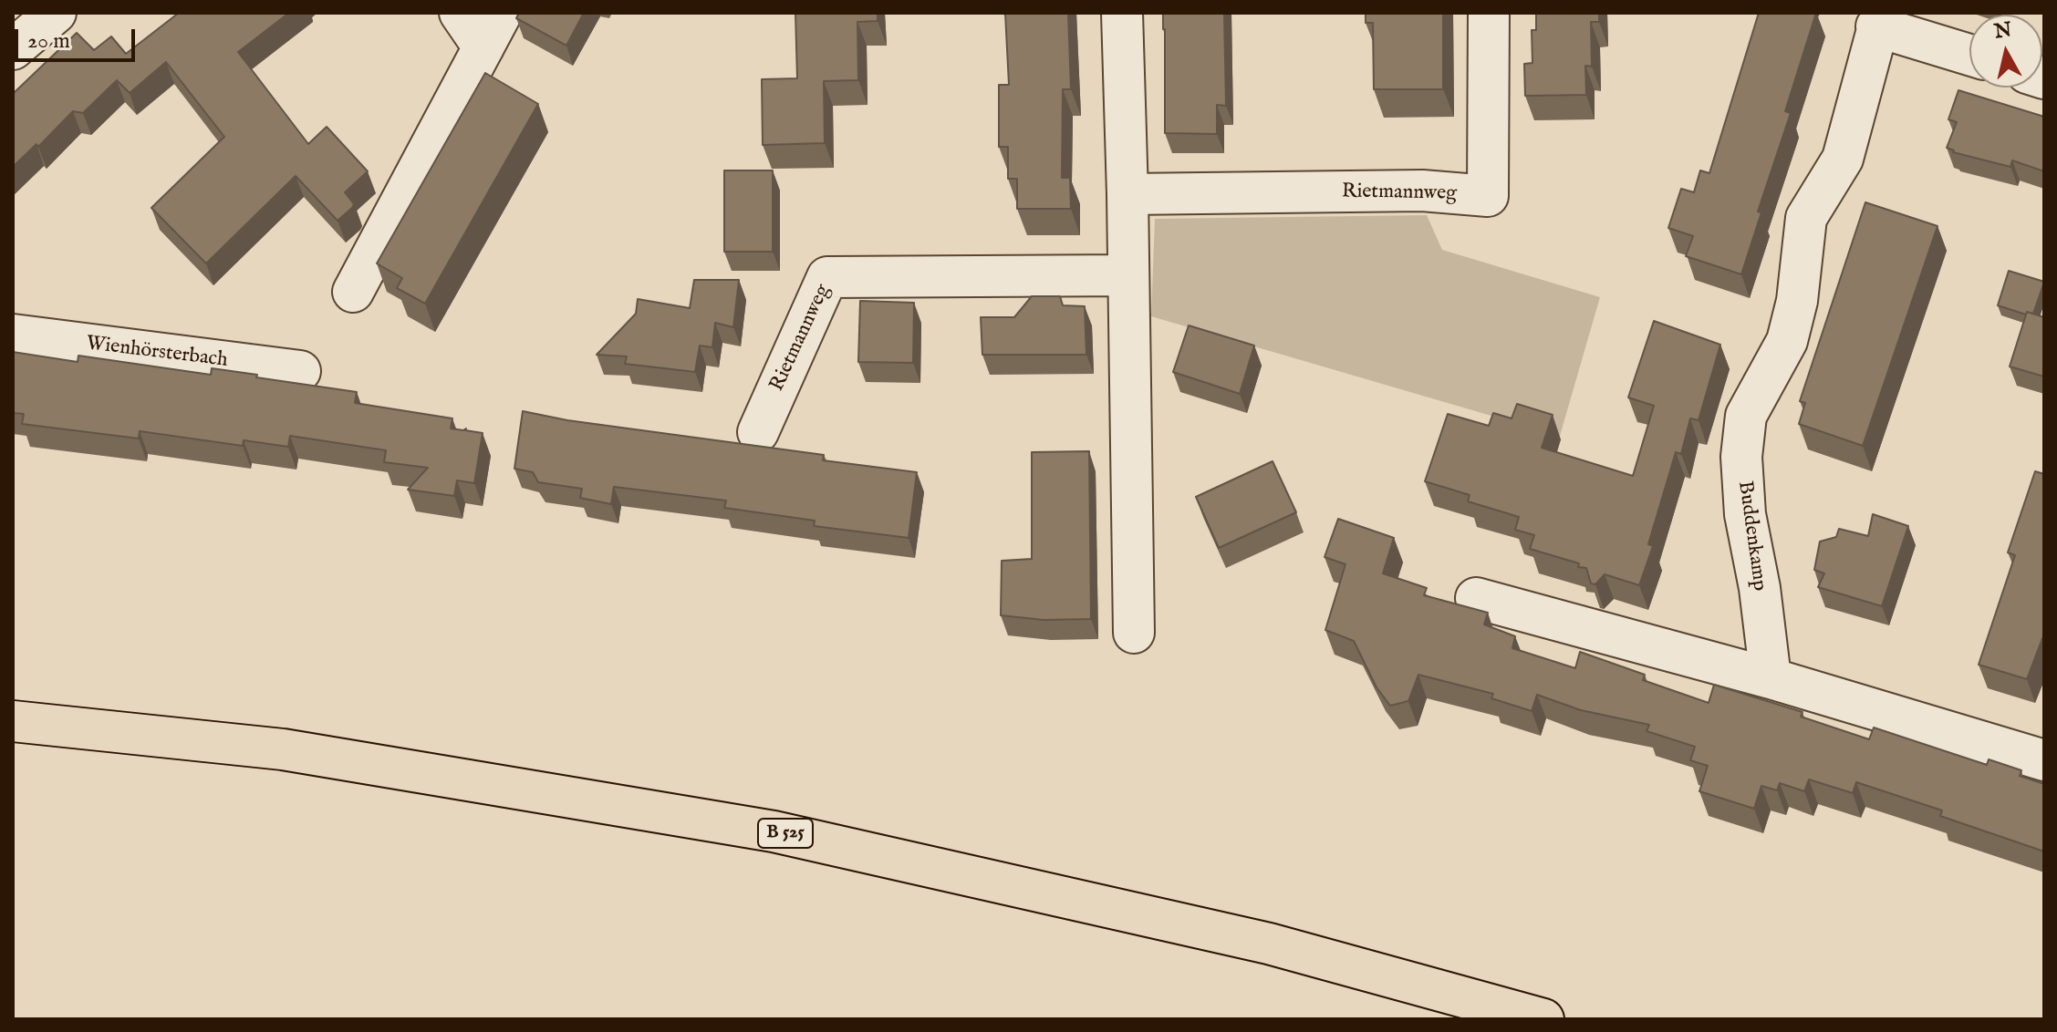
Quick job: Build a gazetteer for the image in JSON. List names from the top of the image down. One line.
{"streets":{"main road":["B 525"],"street":["Rietmannweg","Wienhörsterbach","Buddenkamp"]},"scale_bar":"20 m","north":"top"}
